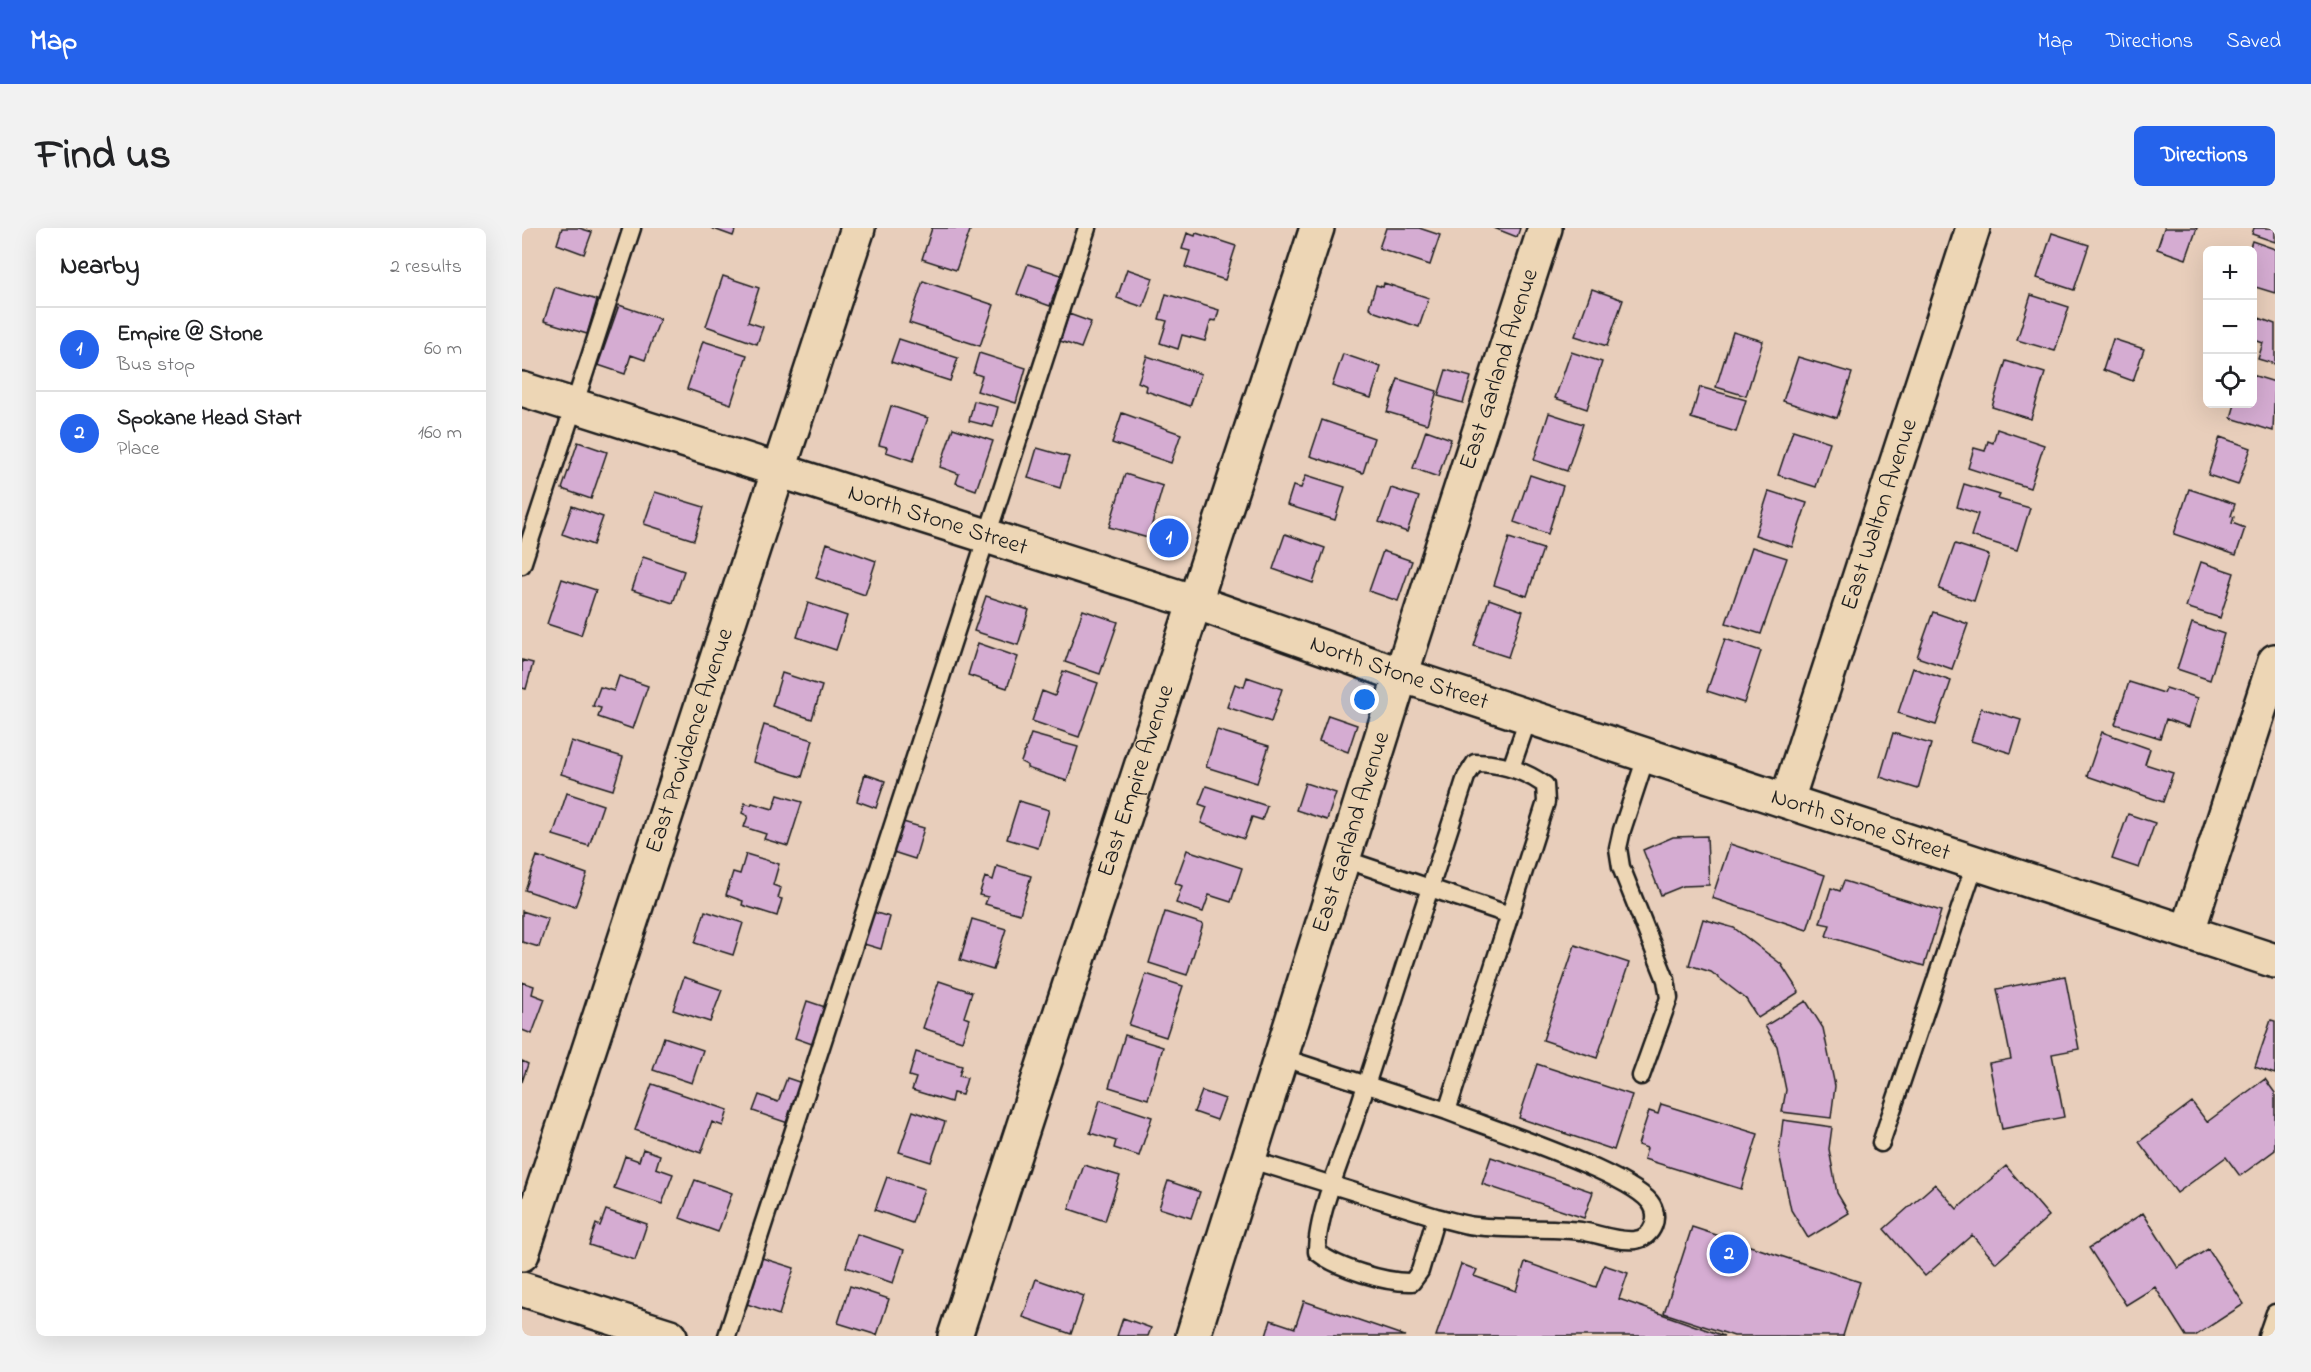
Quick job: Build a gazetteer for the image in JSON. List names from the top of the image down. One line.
{"streets":{"street":["East Garland Avenue","East Walton Avenue","North Stone Street","East Providence Avenue","East Empire Avenue"]},"crossings":[["East Garland Avenue","North Stone Street"],["East Walton Avenue","North Stone Street"],["North Stone Street","East Providence Avenue"],["North Stone Street","East Empire Avenue"]],"page":{"header":"Map","nav":["Map","Directions","Saved"],"title":"Find us","buttons":"Directions","heading":["Nearby","2 results"],"map_buttons":["+","−"],"list":[{"mark":"1","name":"Empire @ Stone","note":"Bus stop","value":"60 m"},{"mark":"2","name":"Spokane Head Start","note":"Place","value":"160 m"}],"pins":["1","2"]}}
